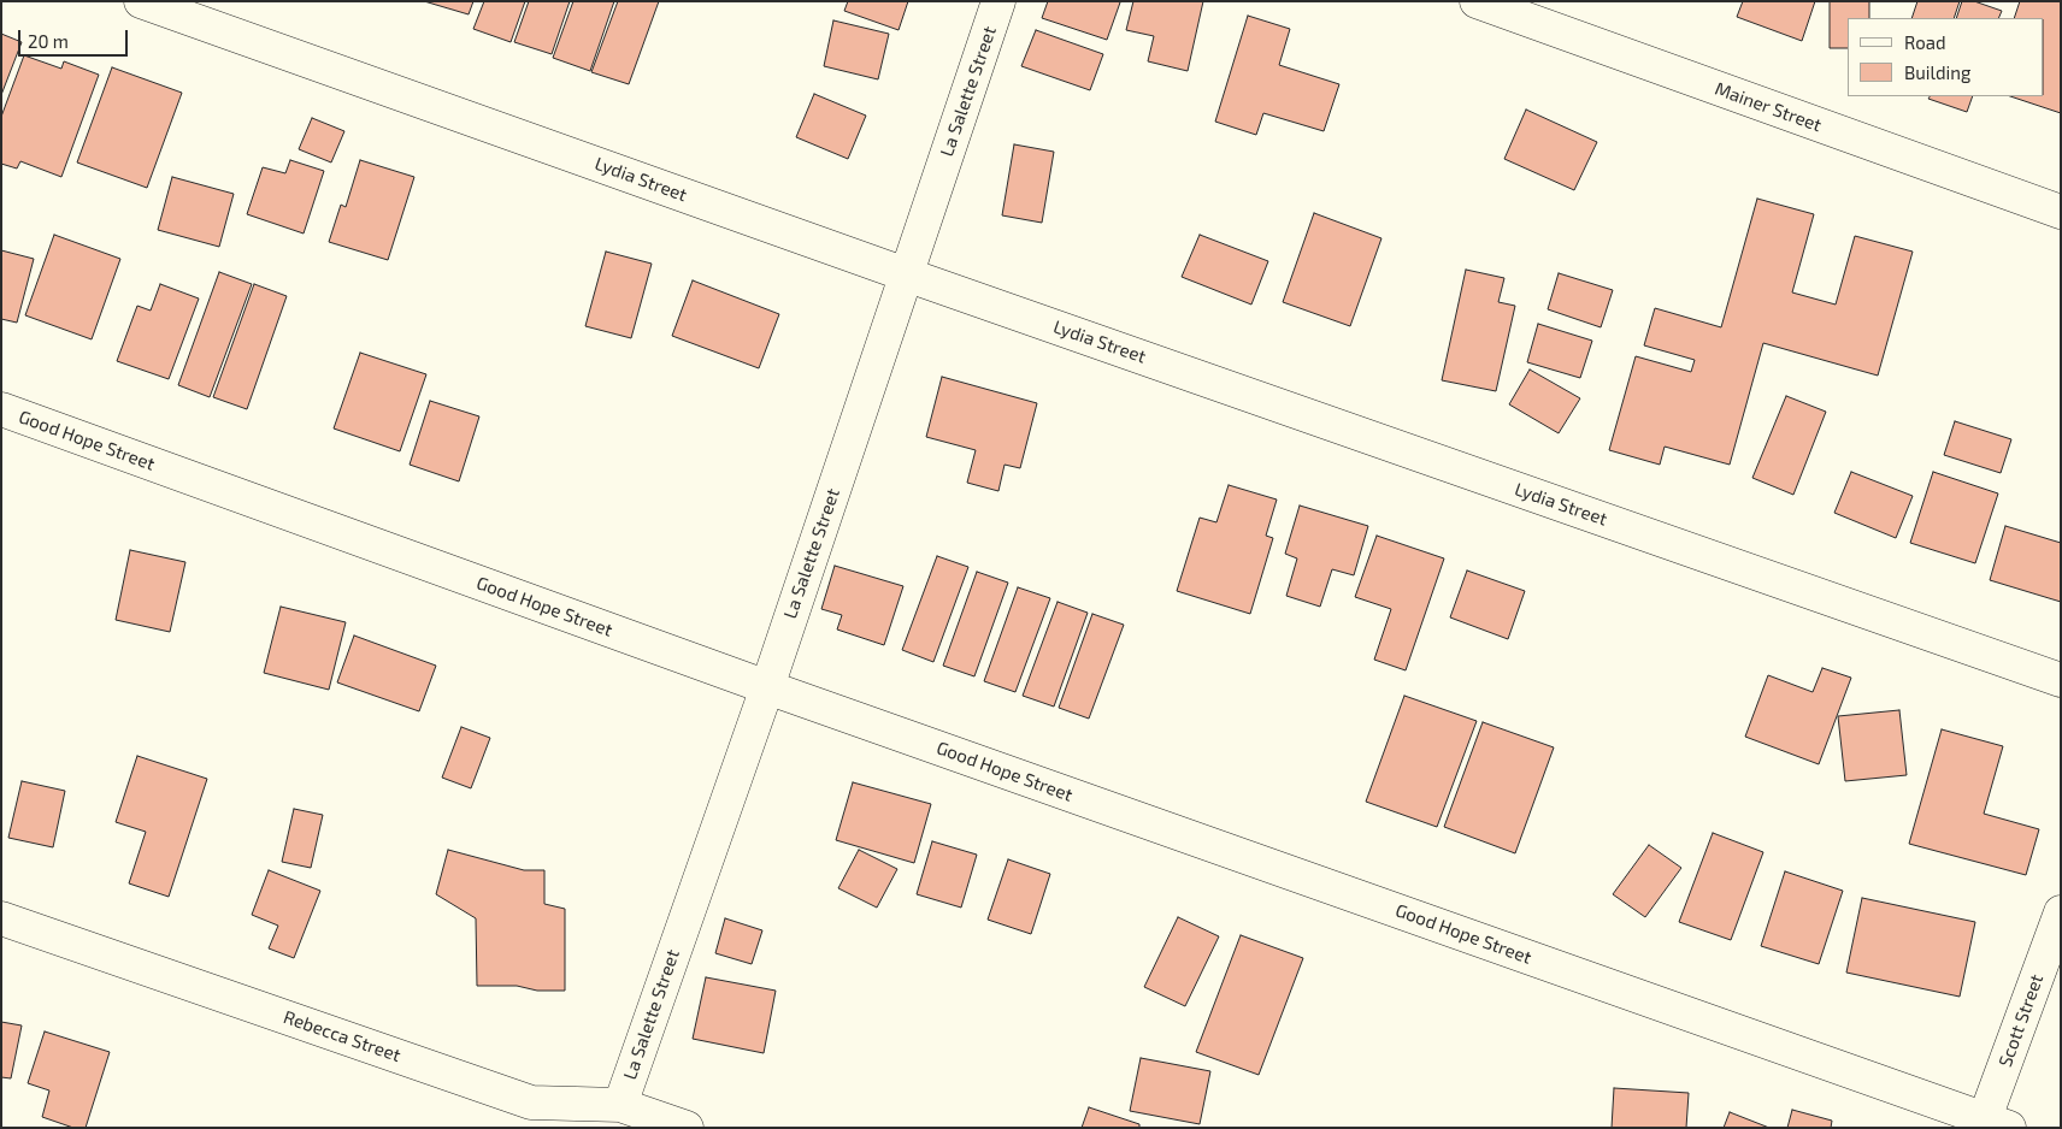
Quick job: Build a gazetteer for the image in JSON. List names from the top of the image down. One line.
{"streets":{"street":["La Salette Street","Mainer Street","Lydia Street","Good Hope Street","Scott Street","Rebecca Street"]},"crossings":[["La Salette Street","Lydia Street"],["La Salette Street","Good Hope Street"],["La Salette Street","Rebecca Street"],["Good Hope Street","Scott Street"]],"legend":["Road","Building"],"scale_bar":"20 m"}
